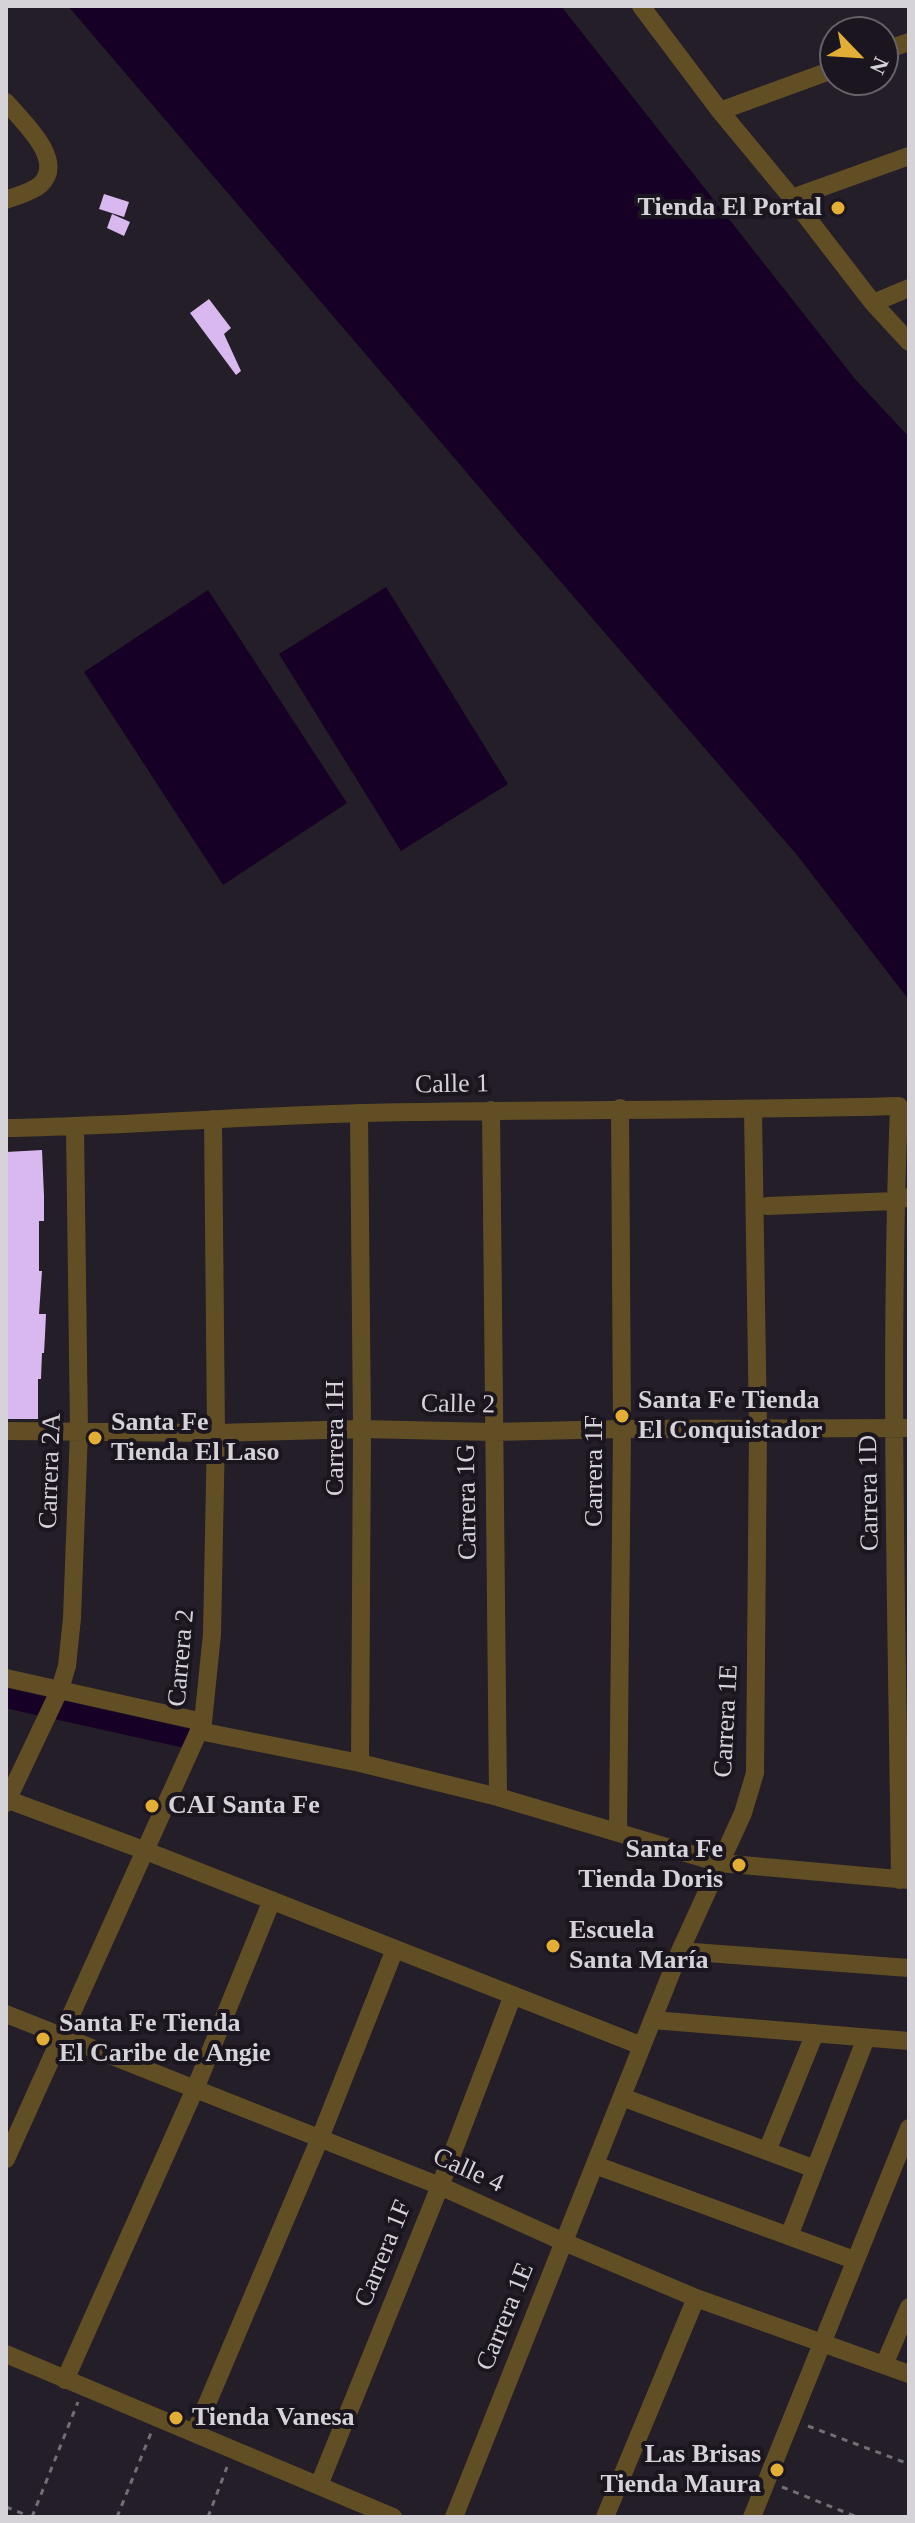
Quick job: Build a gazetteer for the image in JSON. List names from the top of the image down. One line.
{"streets":{"street":["Calle 1","Calle 2","Carrera 1H","Carrera 2A","Carrera 1F","Carrera 1D","Carrera 1G","Carrera 2","Carrera 1E","Calle 4"]},"crossings":[["Calle 1","Carrera 1H"],["Calle 1","Carrera 2A"],["Calle 1","Carrera 1F"],["Calle 1","Carrera 1D"],["Calle 1","Carrera 1G"],["Calle 1","Carrera 2"],["Calle 1","Carrera 1E"],["Calle 2","Carrera 1H"],["Calle 2","Carrera 2A"],["Calle 2","Carrera 1F"],["Calle 2","Carrera 1D"],["Calle 2","Carrera 1G"],["Calle 2","Carrera 2"],["Calle 2","Carrera 1E"],["Carrera 1F","Calle 4"],["Carrera 2","Calle 4"],["Carrera 1E","Calle 4"]],"places":["Tienda El Portal","Santa Fe Tienda El Conquistador","Santa Fe Tienda El Laso","CAI Santa Fe","Santa Fe Tienda Doris","Escuela Santa María","Santa Fe Tienda El Caribe de Angie","Tienda Vanesa","Las Brisas Tienda Maura"],"north":"bottom right"}
